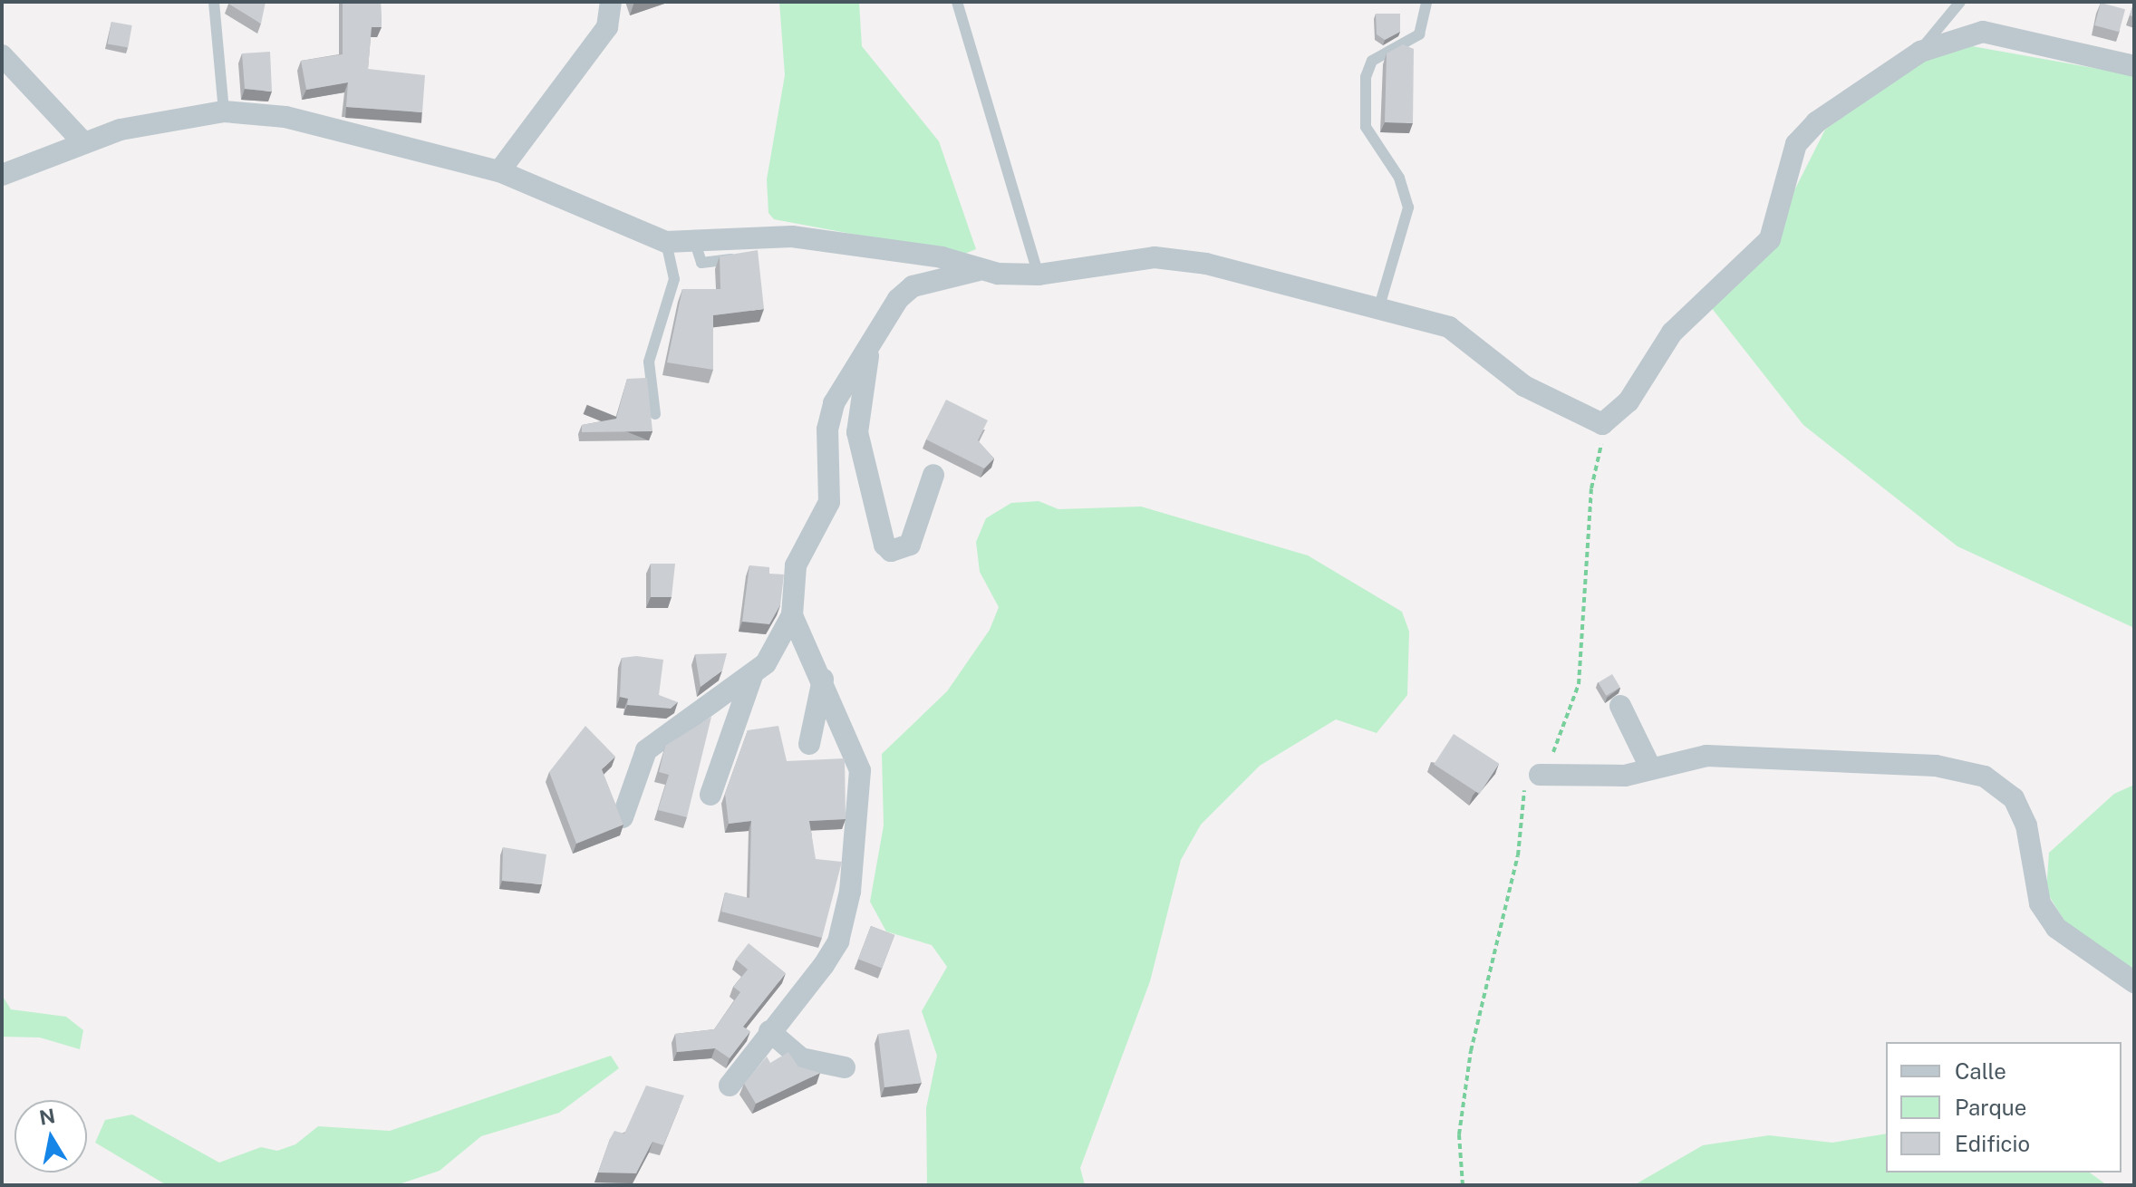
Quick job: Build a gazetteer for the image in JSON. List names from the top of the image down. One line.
{"legend":["Calle","Parque","Edificio"],"north":"top"}
